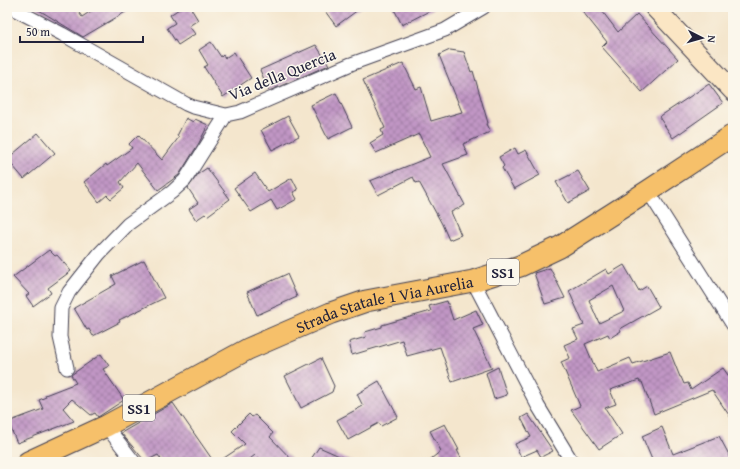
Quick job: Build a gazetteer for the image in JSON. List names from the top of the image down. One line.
{"streets":{"main road":["SS1","Strada Statale 1 Via Aurelia"],"street":["Via della Quercia"]},"scale_bar":"50 m","north":"right"}
